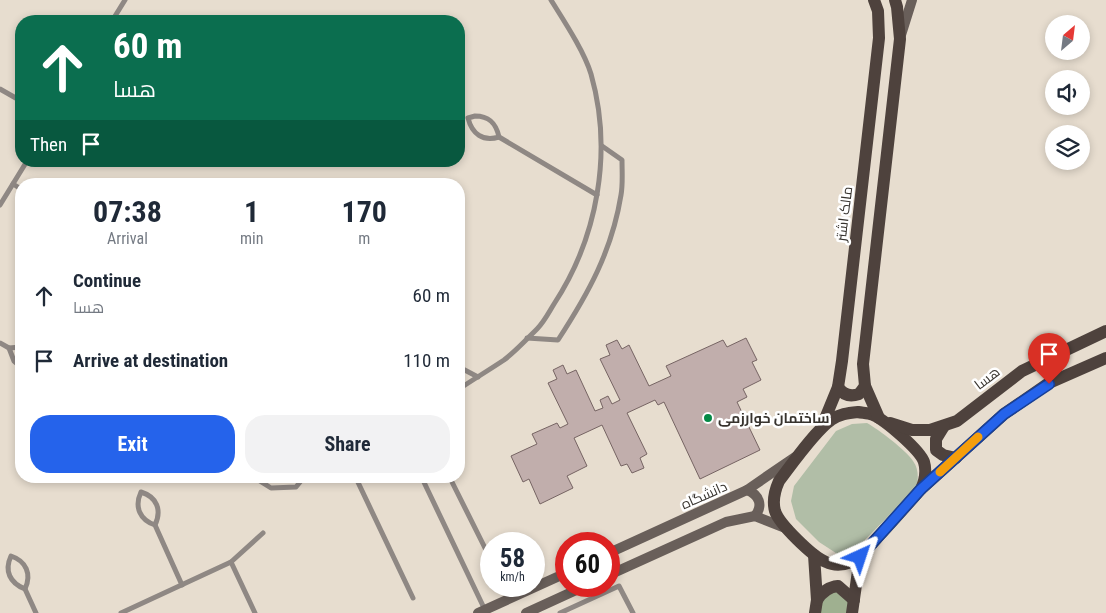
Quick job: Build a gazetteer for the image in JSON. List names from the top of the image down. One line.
{"streets":{"main road":["مالک اشتر","هسا","دانشگاه"]},"crossings":[["مالک اشتر","هسا"],["مالک اشتر","دانشگاه"],["هسا","دانشگاه"]],"places":["ساختمان خوارزمی"],"north":"top right","page":{"turn":["60 m","هسا"],"then":"Then","eta":["07:38","Arrival","1","min","170","m"],"list":[{"name":"Continue","note":"هسا","value":"60 m"},{"name":"Arrive at destination","value":"110 m"}],"buttons":["Exit","Share"],"speed":"58 km/h","limit":"60"}}
